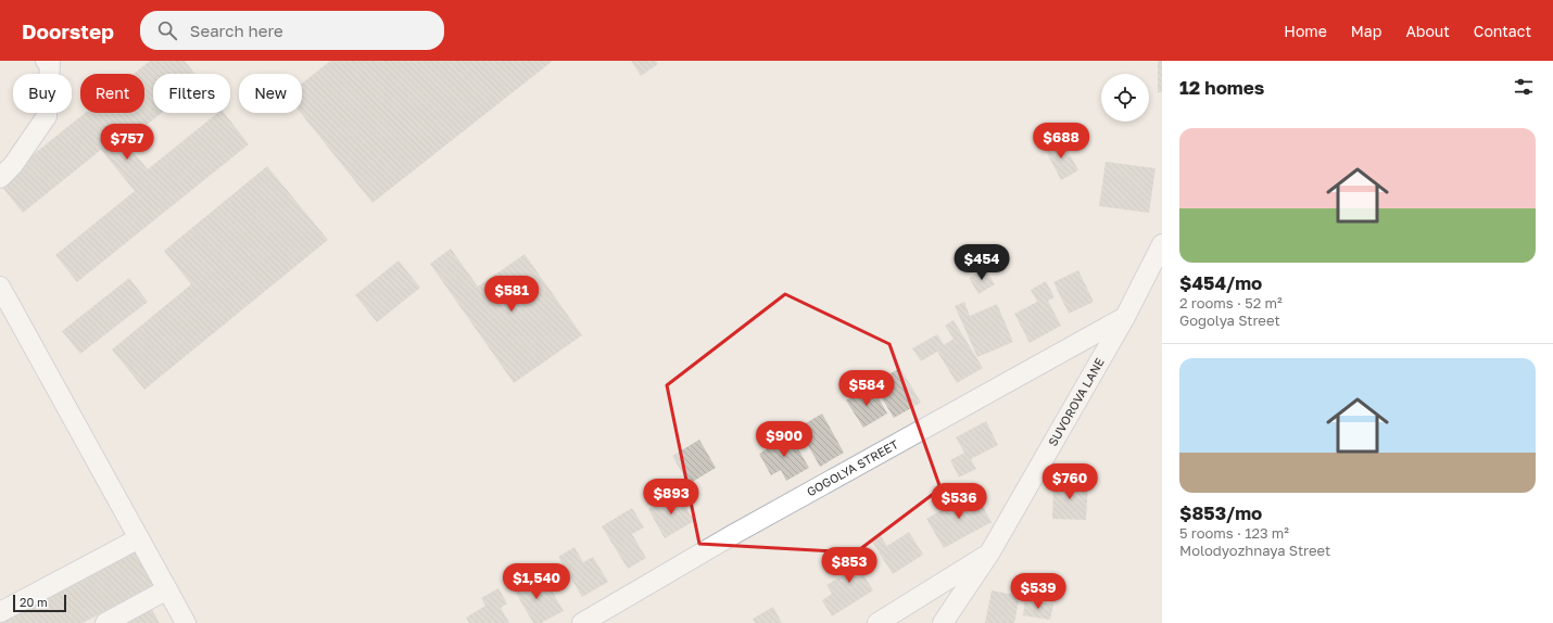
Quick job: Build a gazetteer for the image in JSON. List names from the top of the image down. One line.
{"streets":{"street":["SUVOROVA LANE","GOGOLYA STREET"]},"crossings":[["SUVOROVA LANE","GOGOLYA STREET"]],"scale_bar":"20 m","page":{"header":"Doorstep","search":"Search here","nav":["Home","Map","About","Contact"],"heading":"12 homes","chip":["Buy","Rent","Filters","New"],"list":[{"name":"$454/mo","note":"2 rooms · 52 m² · Gogolya Street"},{"name":"$853/mo","note":"5 rooms · 123 m² · Molodyozhnaya Street"}],"price":["$688","$757","$454","$581","$584","$900","$760","$893","$536","$853","$1,540","$539"],"scale":"20 m"}}
